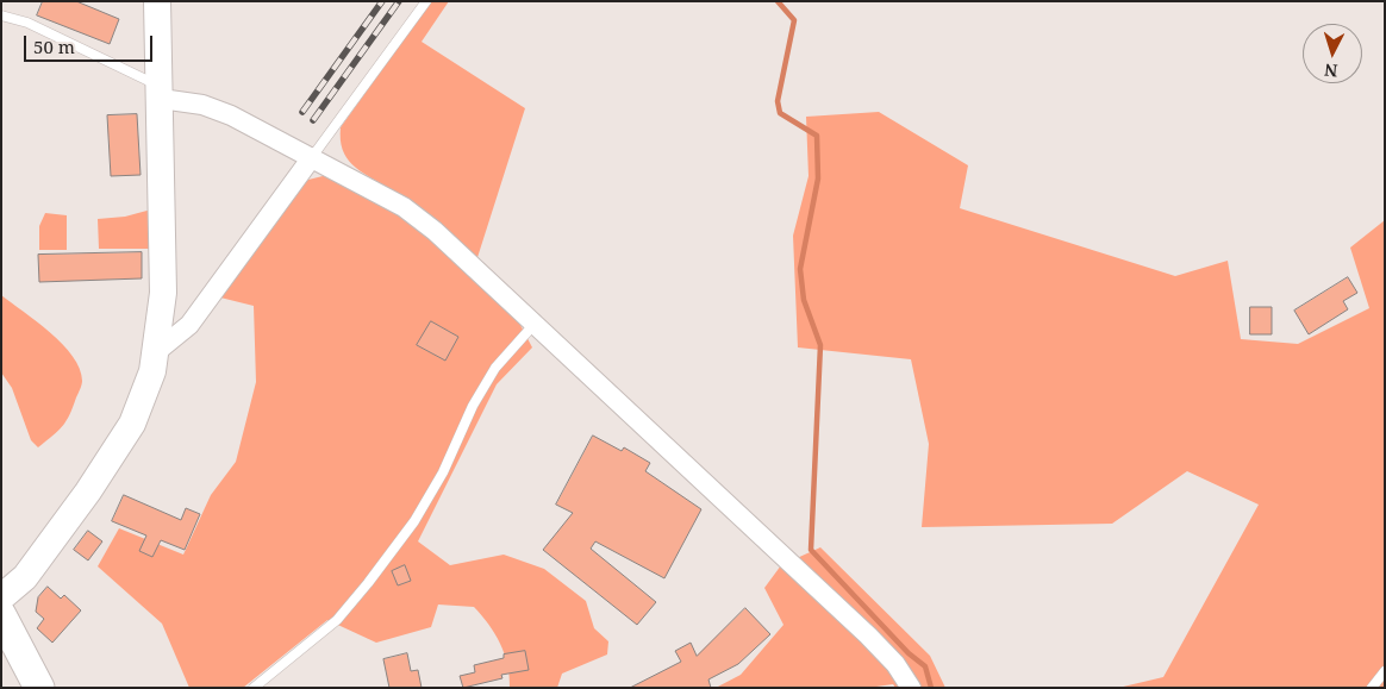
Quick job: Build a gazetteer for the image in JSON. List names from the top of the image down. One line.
{"scale_bar":"50 m","north":"bottom"}
